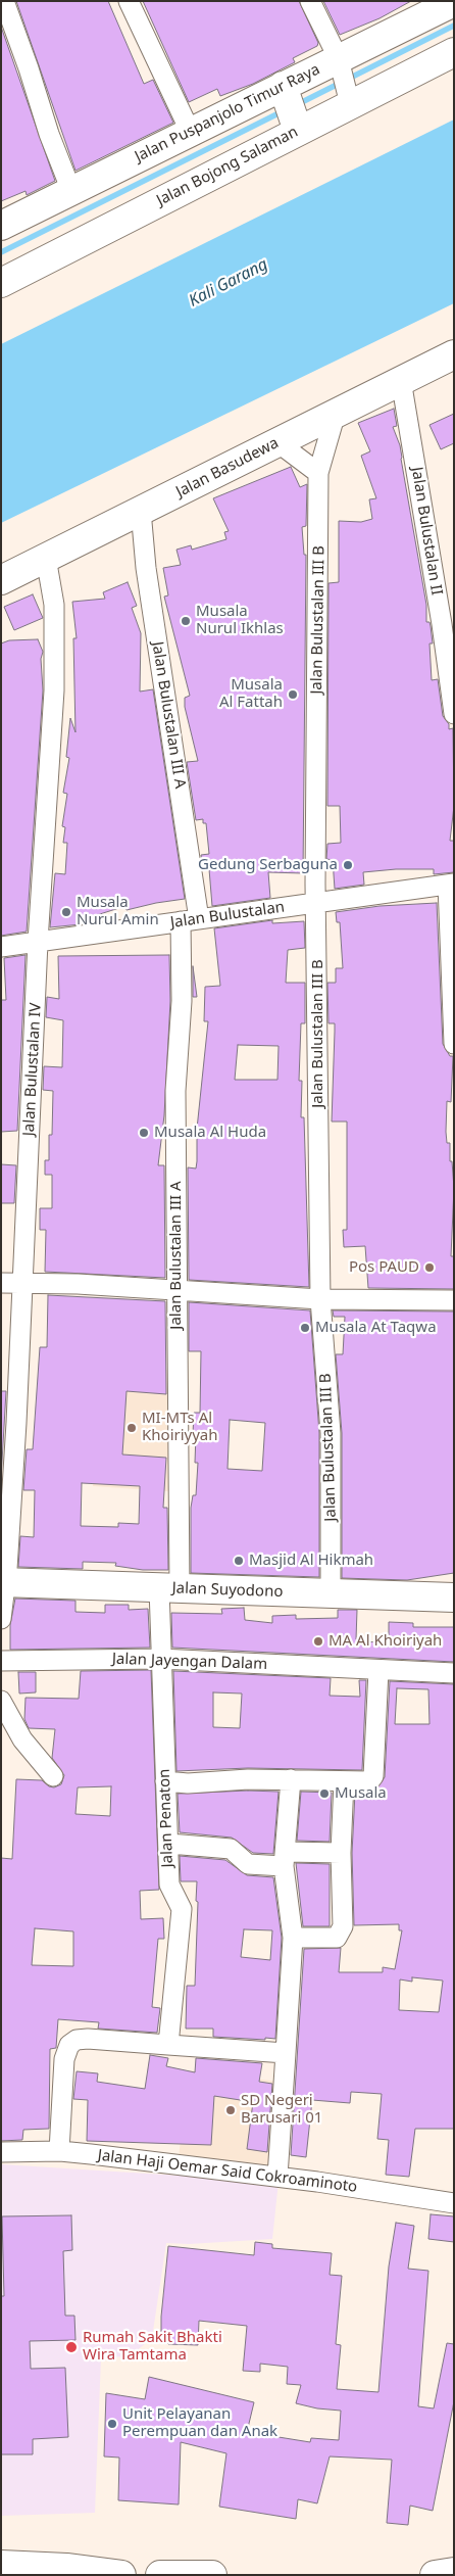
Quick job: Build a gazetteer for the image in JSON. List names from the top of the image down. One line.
{"streets":{"main road":["Jalan Puspanjolo Timur Raya","Jalan Bojong Salaman","Jalan Basudewa","Jalan Suyodono"],"street":["Jalan Bulustalan II","Jalan Bulustalan III B","Jalan Bulustalan III A","Jalan Bulustalan","Jalan Bulustalan IV","Jalan Jayengan Dalam","Jalan Penaton","Jalan Haji Oemar Said Cokroaminoto"]},"crossings":[["Jalan Basudewa","Jalan Bulustalan II"],["Jalan Basudewa","Jalan Bulustalan III B"],["Jalan Basudewa","Jalan Bulustalan III A"],["Jalan Basudewa","Jalan Bulustalan IV"],["Jalan Bulustalan III B","Jalan Bulustalan"],["Jalan Bulustalan III B","Jalan Suyodono"],["Jalan Bulustalan III A","Jalan Bulustalan"],["Jalan Bulustalan III A","Jalan Suyodono"],["Jalan Bulustalan III A","Jalan Penaton"],["Jalan Bulustalan","Jalan Bulustalan IV"],["Jalan Bulustalan IV","Jalan Suyodono"],["Jalan Suyodono","Jalan Penaton"],["Jalan Jayengan Dalam","Jalan Penaton"]],"water":["Kali Garang"],"places":["Musala Nurul Ikhlas","Musala Al Fattah","Gedung Serbaguna","Musala Nurul Amin","Musala Al Huda","Pos PAUD","Musala At Taqwa","MI-MTs Al Khoiriyyah","Masjid Al Hikmah","MA Al Khoiriyah","Musala","SD Negeri Barusari 01","Rumah Sakit Bhakti Wira Tamtama","Unit Pelayanan Perempuan dan Anak"]}
